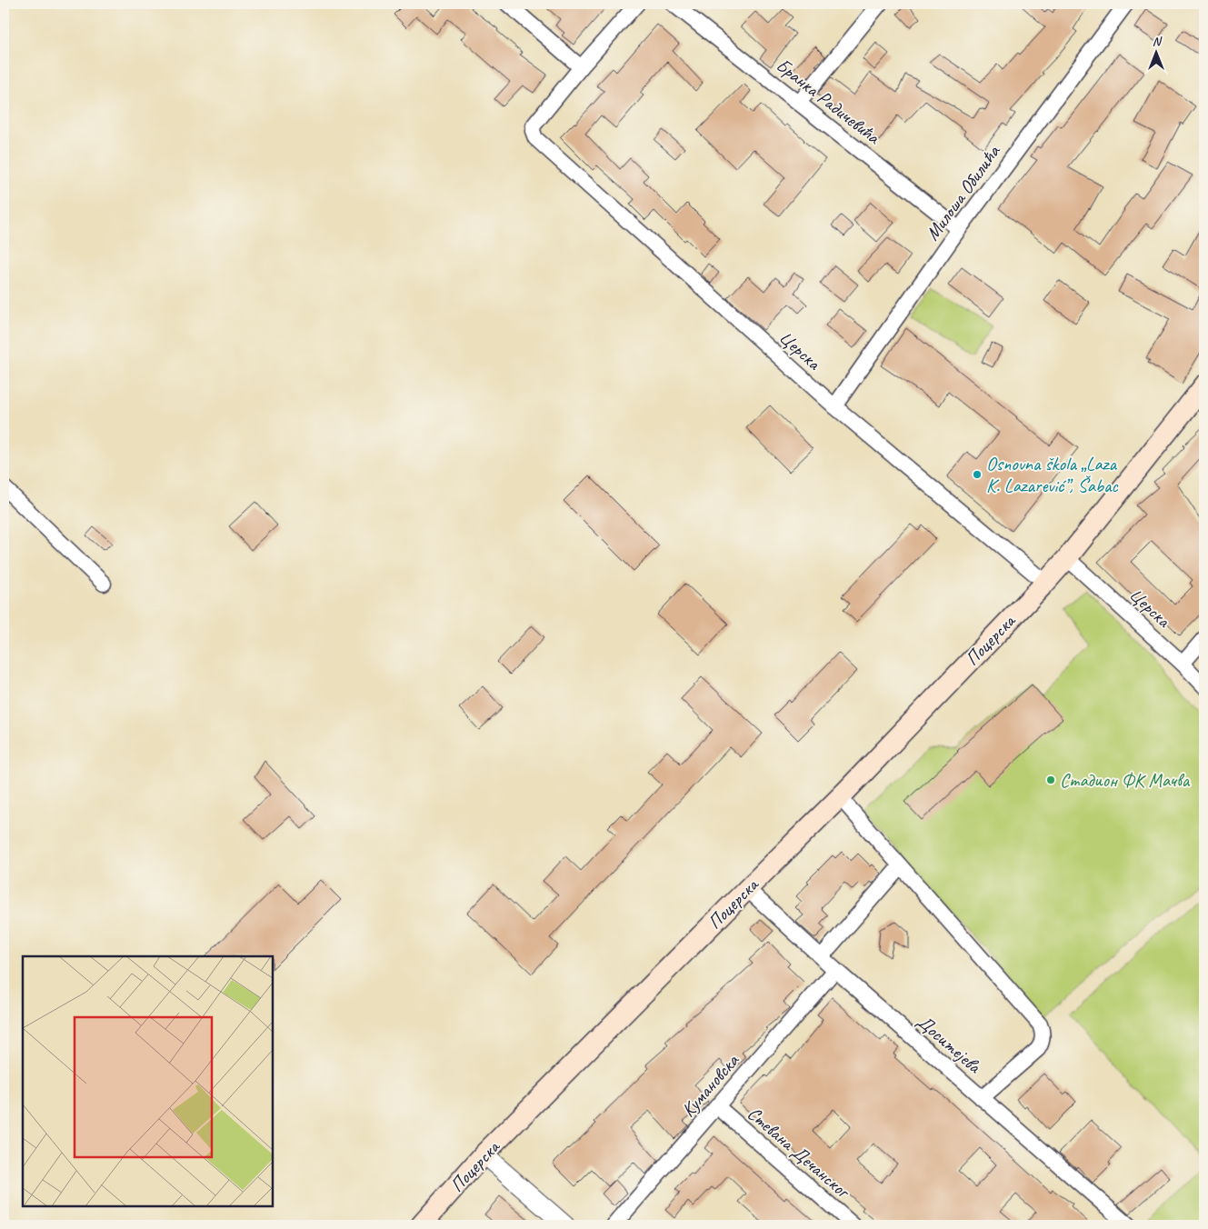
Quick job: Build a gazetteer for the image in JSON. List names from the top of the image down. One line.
{"streets":{"main road":["Поцерска"],"street":["Бранка Радичевића","Милоша Обилића","Церска","Доситејева","Кумановска","Стевана Дечанског"]},"crossings":[["Бранка Радичевића","Милоша Обилића"],["Милоша Обилића","Церска"],["Церска","Поцерска"],["Поцерска","Доситејева"],["Доситејева","Кумановска"],["Кумановска","Стевана Дечанског"]],"places":["Osnovna škola „Laza K. Lazarević”, Šabac","Стадион ФК Мачва"],"north":"top"}
